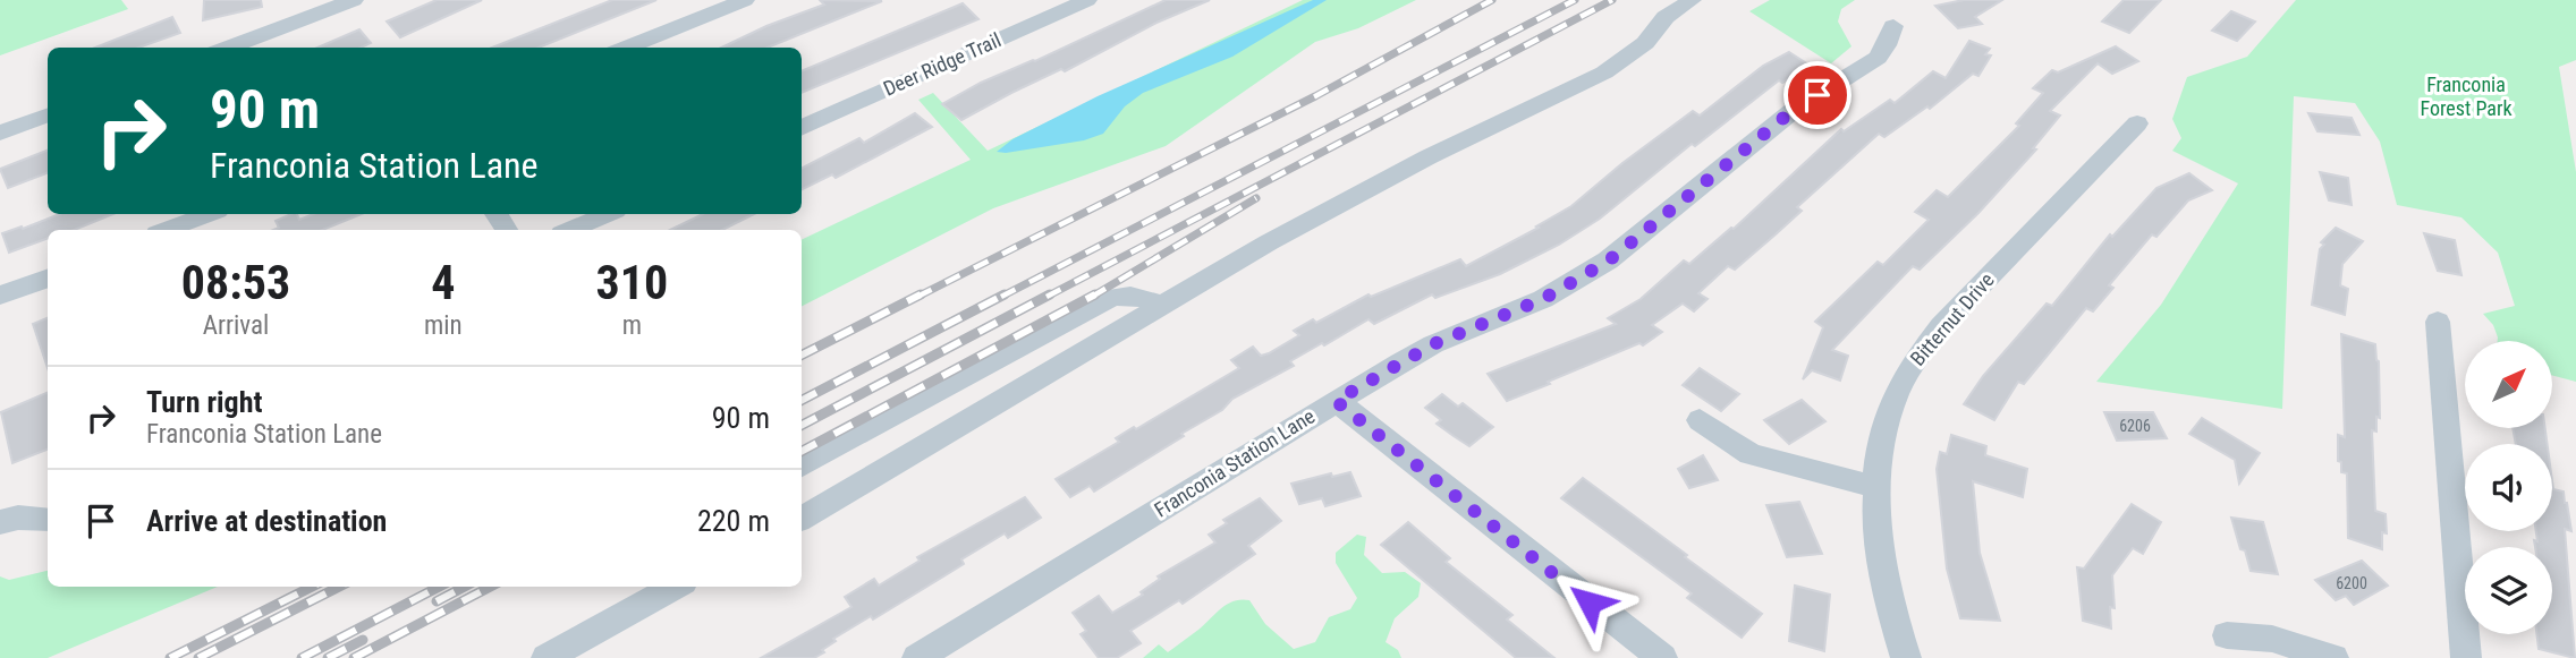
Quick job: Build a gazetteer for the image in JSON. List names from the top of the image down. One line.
{"streets":{"street":["Deer Ridge Trail","Bitternut Drive","Franconia Station Lane"]},"parks":["Franconia Forest Park"],"house_numbers":["6206","6200"],"north":"top right","page":{"turn":["90 m","Franconia Station Lane"],"eta":["08:53","Arrival","4","min","310","m"],"list":[{"name":"Turn right","note":"Franconia Station Lane","value":"90 m"},{"name":"Arrive at destination","value":"220 m"}]}}
